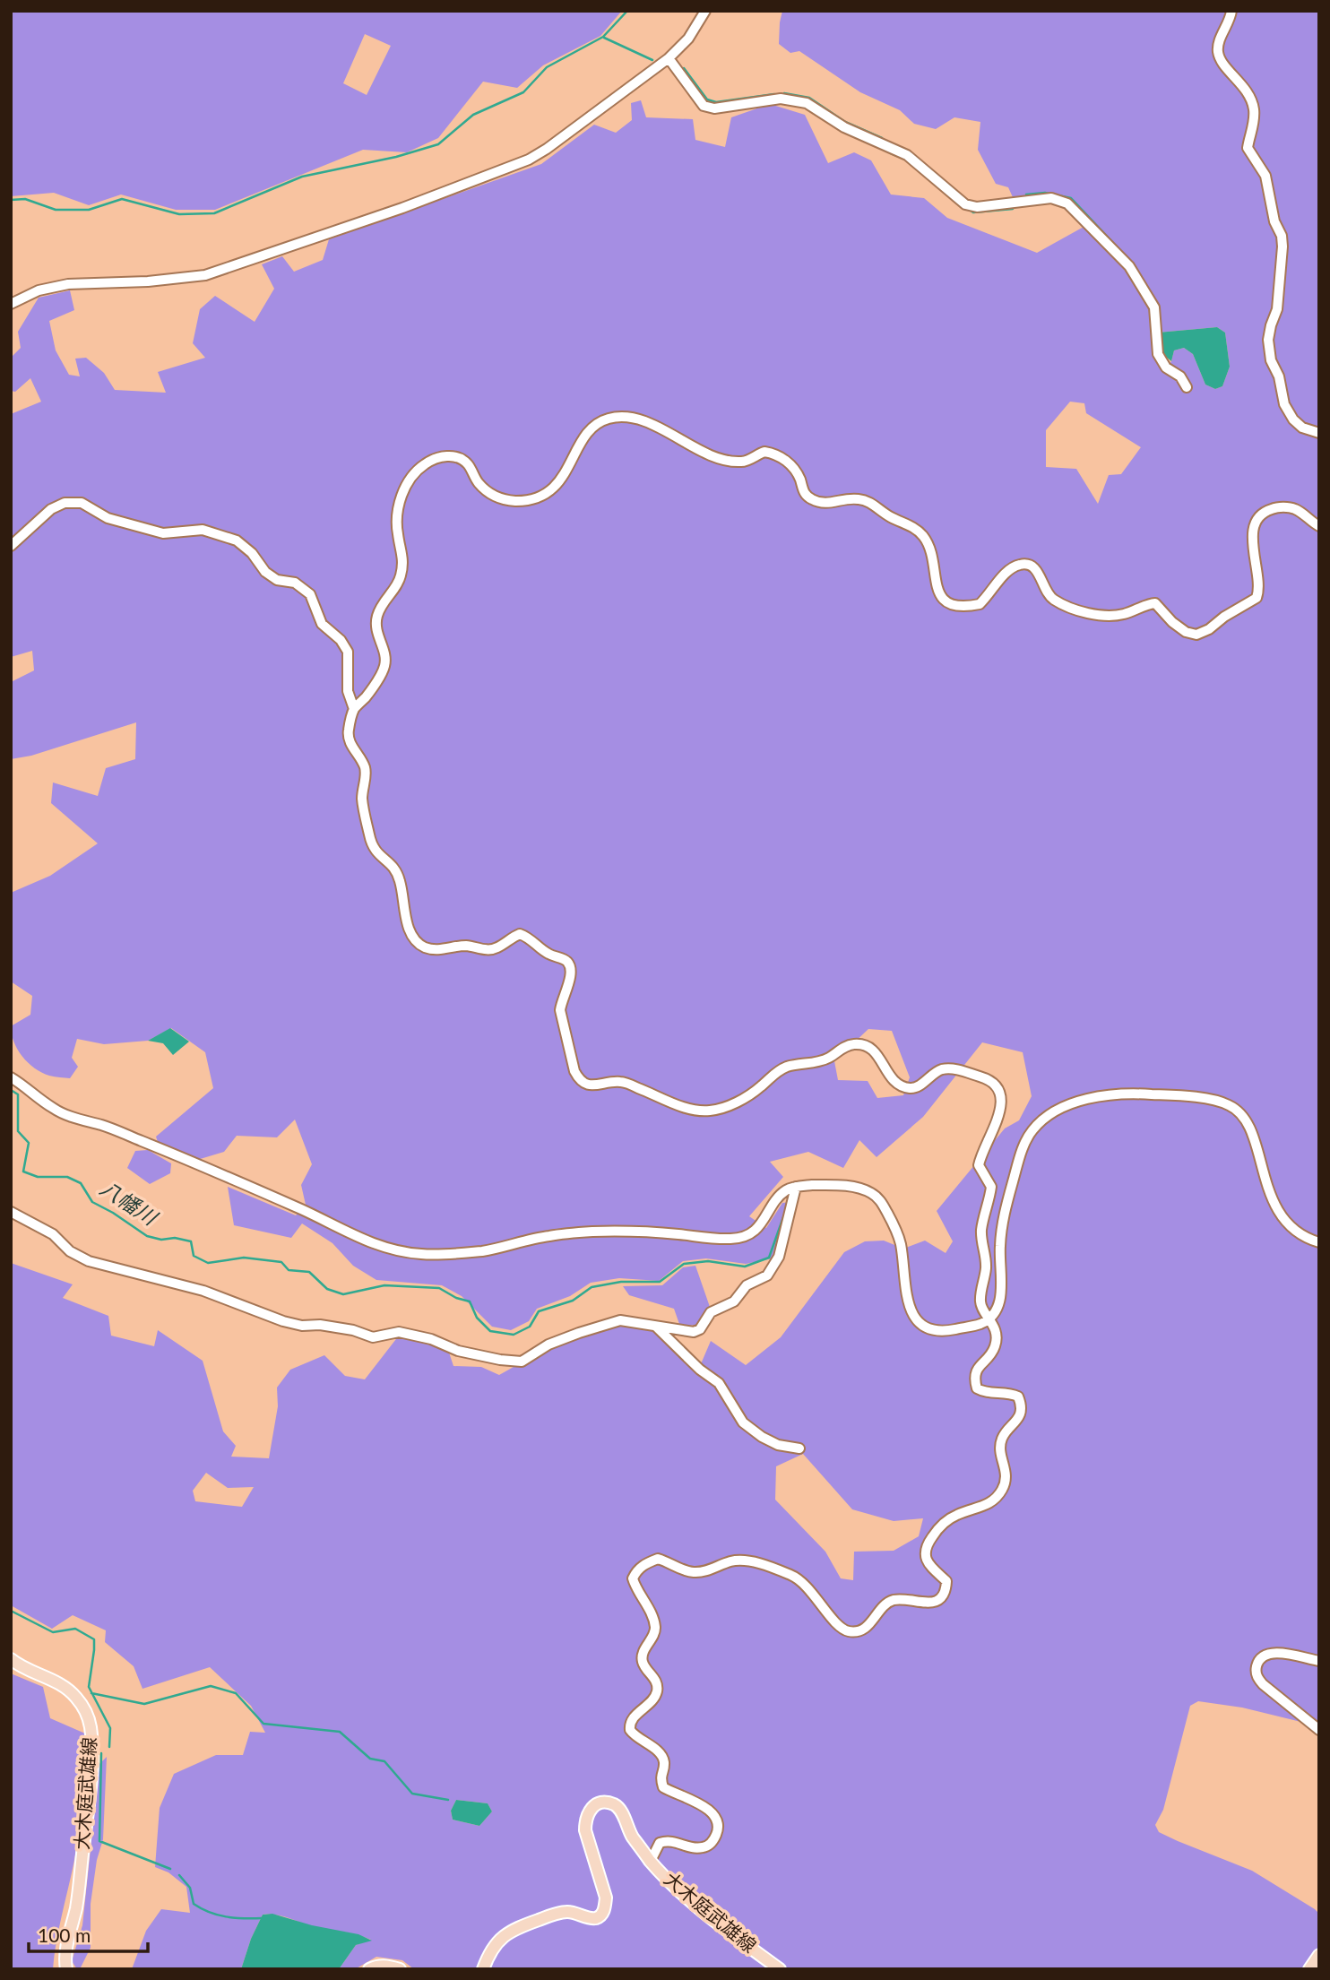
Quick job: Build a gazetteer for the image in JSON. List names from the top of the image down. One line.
{"streets":{"main road":["大木庭武雄線"]},"water":["八幡川"],"scale_bar":"100 m"}
